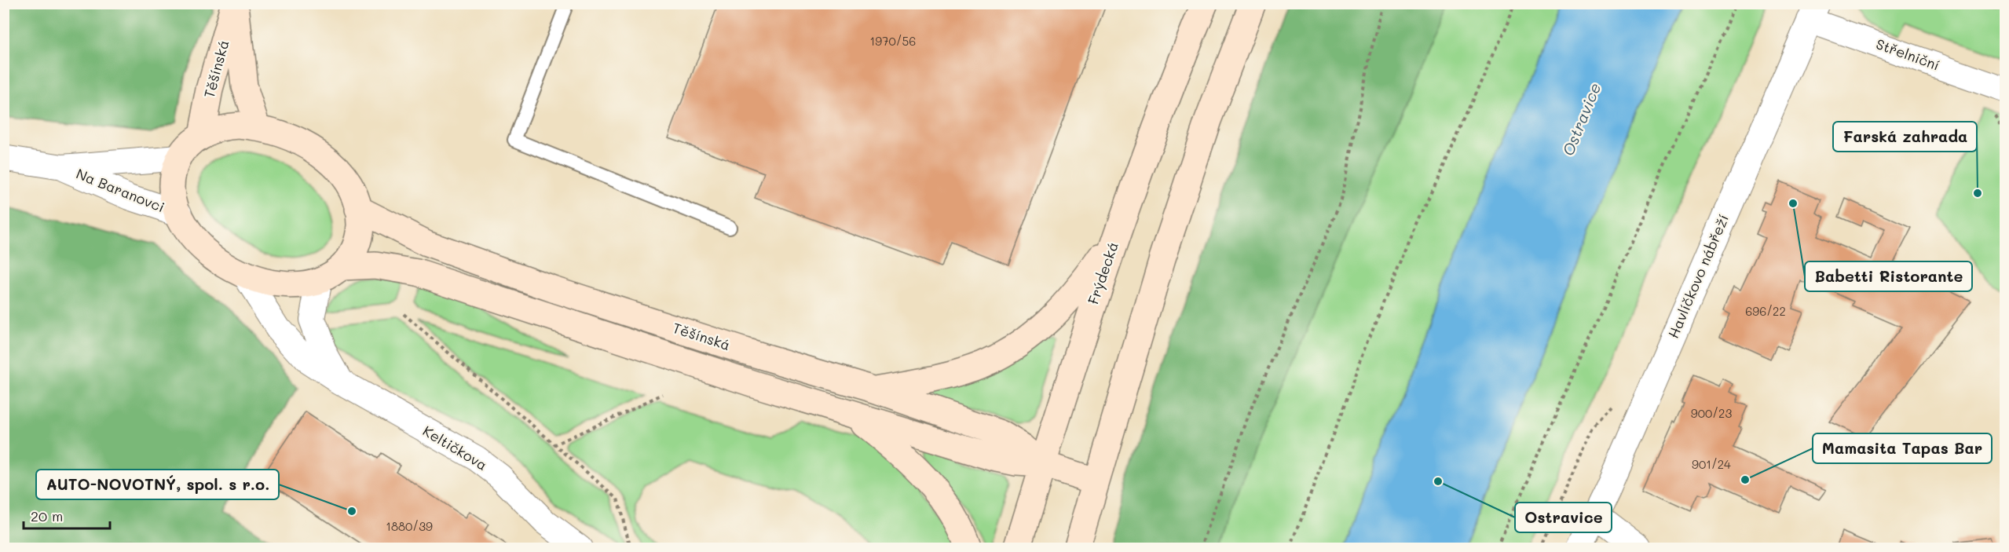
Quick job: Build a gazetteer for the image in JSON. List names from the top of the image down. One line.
{"streets":{"main road":["Těšínská","Frýdecká"],"street":["Střelniční","Na Baranovci","Havlíčkovo nábřeží","Keltičkova"]},"crossings":[["Střelniční","Havlíčkovo nábřeží"],["Těšínská","Na Baranovci"],["Těšínská","Frýdecká"],["Těšínská","Keltičkova"]],"water":["Ostravice"],"places":["Farská zahrada","Babetti Ristorante","Mamasita Tapas Bar","Ostravice","AUTO-NOVOTNÝ, spol. s r.o."],"house_numbers":["1970/56","696/22","900/23","901/24","1880/39"],"scale_bar":"20 m"}
